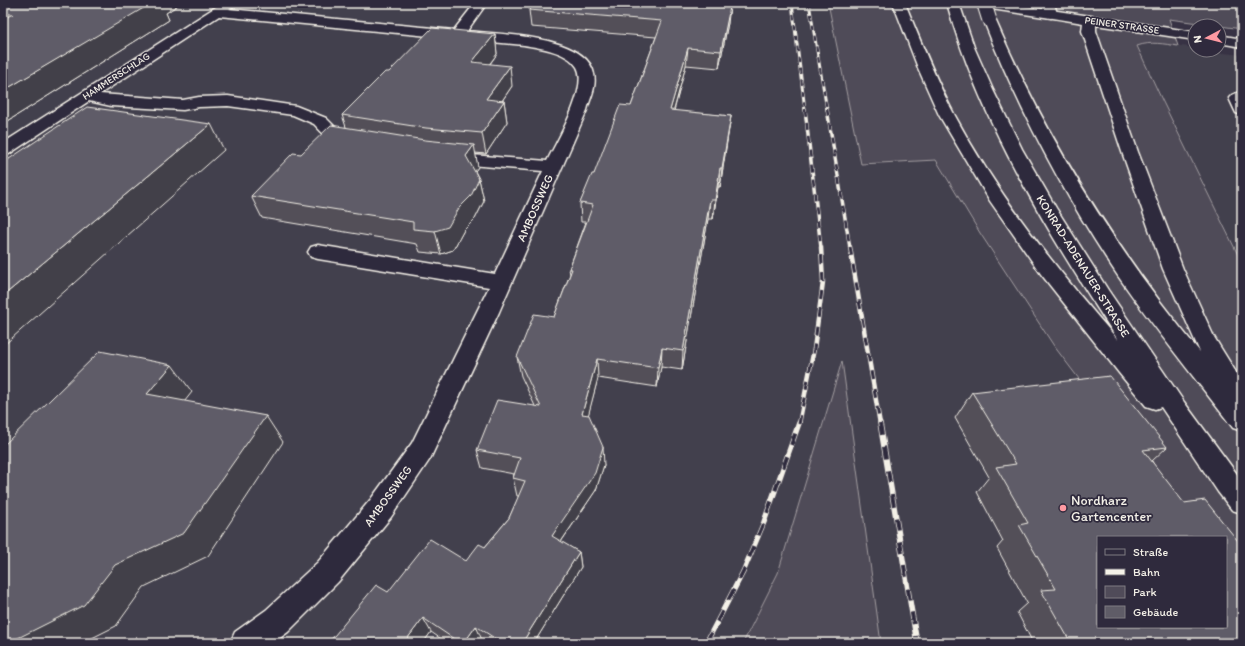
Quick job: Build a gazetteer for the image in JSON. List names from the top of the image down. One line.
{"streets":{"street":["PEINER STRASSE","HAMMERSCHLAG","AMBOSSWEG","KONRAD-ADENAUER-STRASSE"]},"crossings":[["HAMMERSCHLAG","AMBOSSWEG"]],"places":["Nordharz Gartencenter"],"legend":["Straße","Bahn","Park","Gebäude"],"north":"left"}
